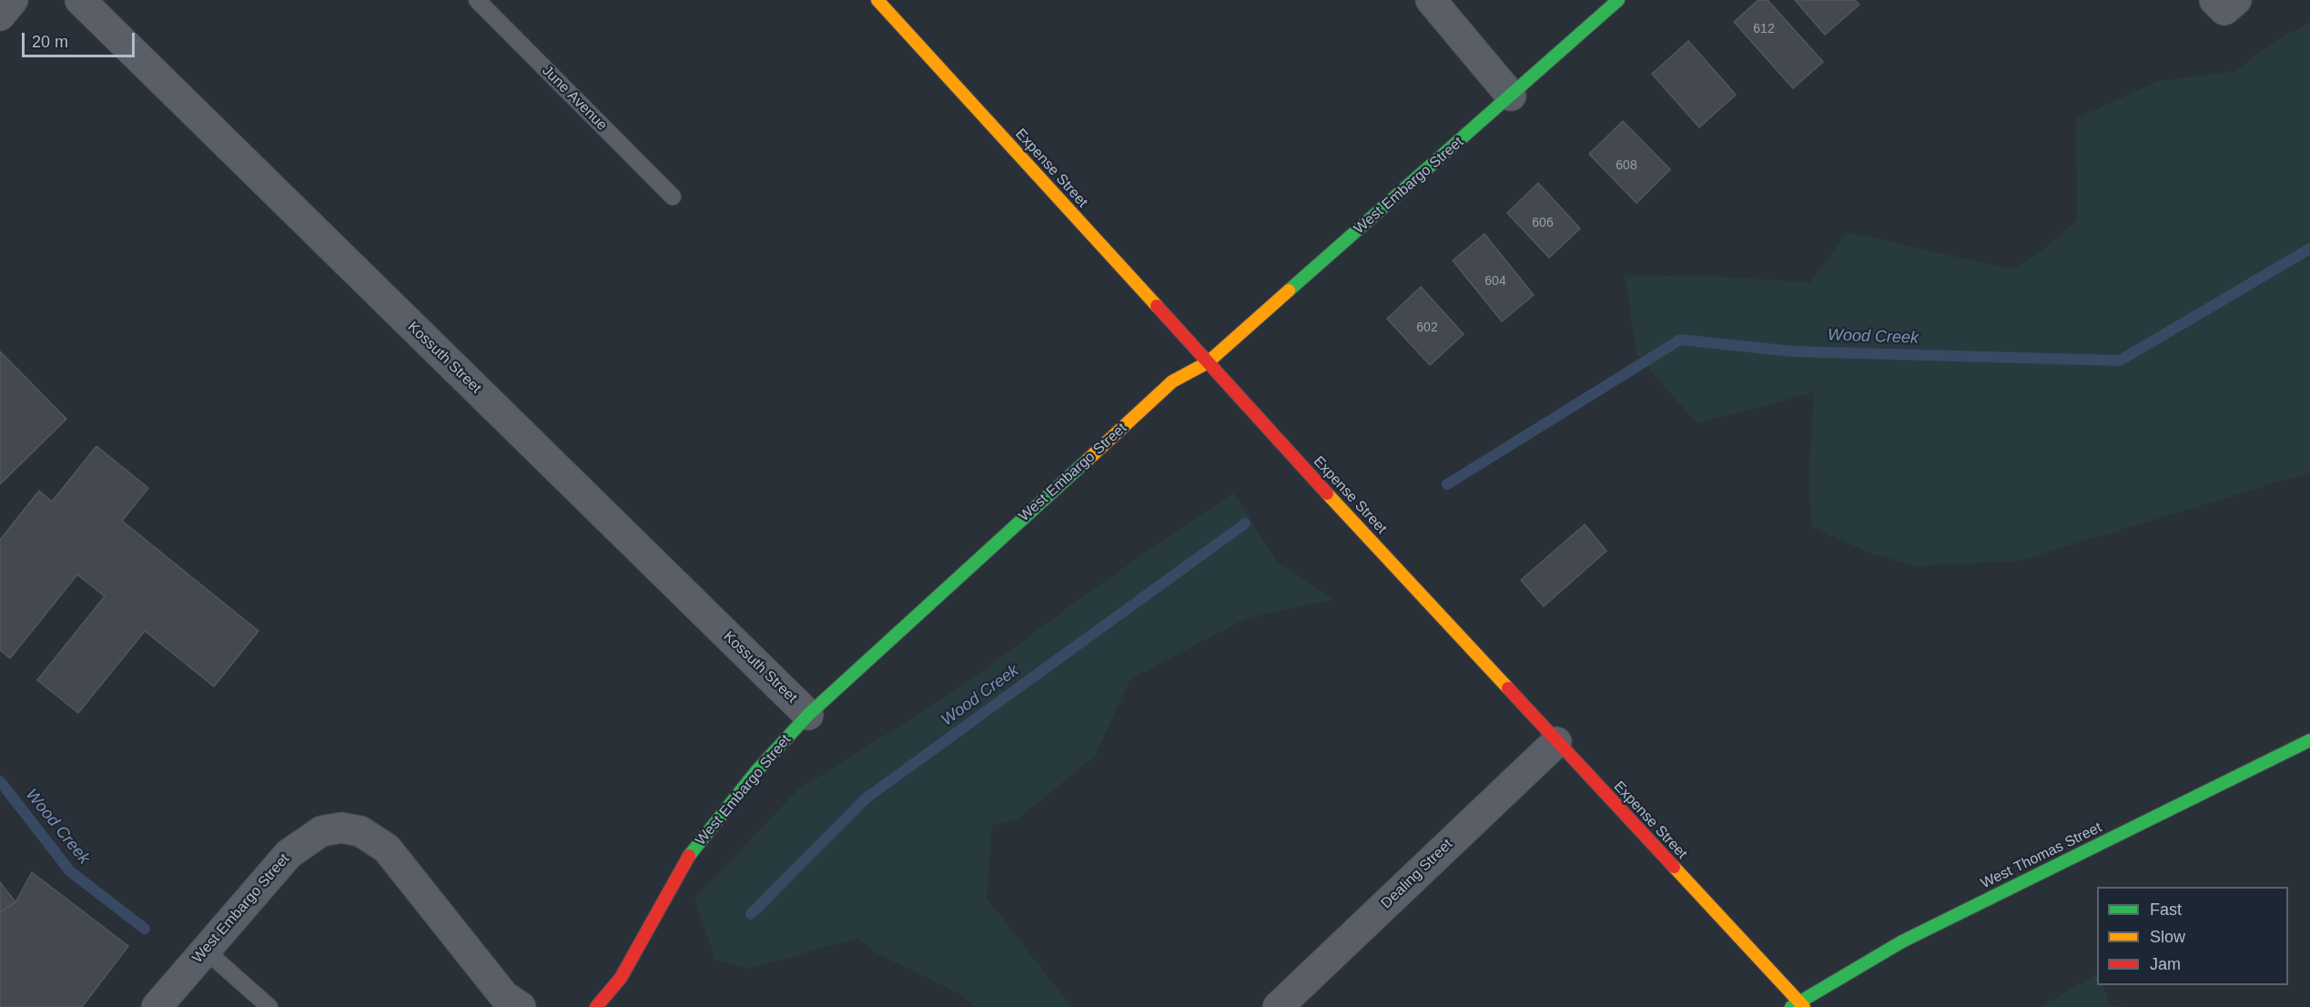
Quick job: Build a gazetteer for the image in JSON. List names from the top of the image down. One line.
{"streets":{"street":["Expense Street","West Embargo Street","Kossuth Street","West Thomas Street","Dealing Street"],"lane":["June Avenue"]},"crossings":[["Expense Street","West Embargo Street"],["Expense Street","West Thomas Street"],["Expense Street","Dealing Street"],["West Embargo Street","Kossuth Street"]],"water":["Wood Creek"],"house_numbers":["612","608","606","604","602"],"legend":["Fast","Slow","Jam"],"scale_bar":"20 m"}
